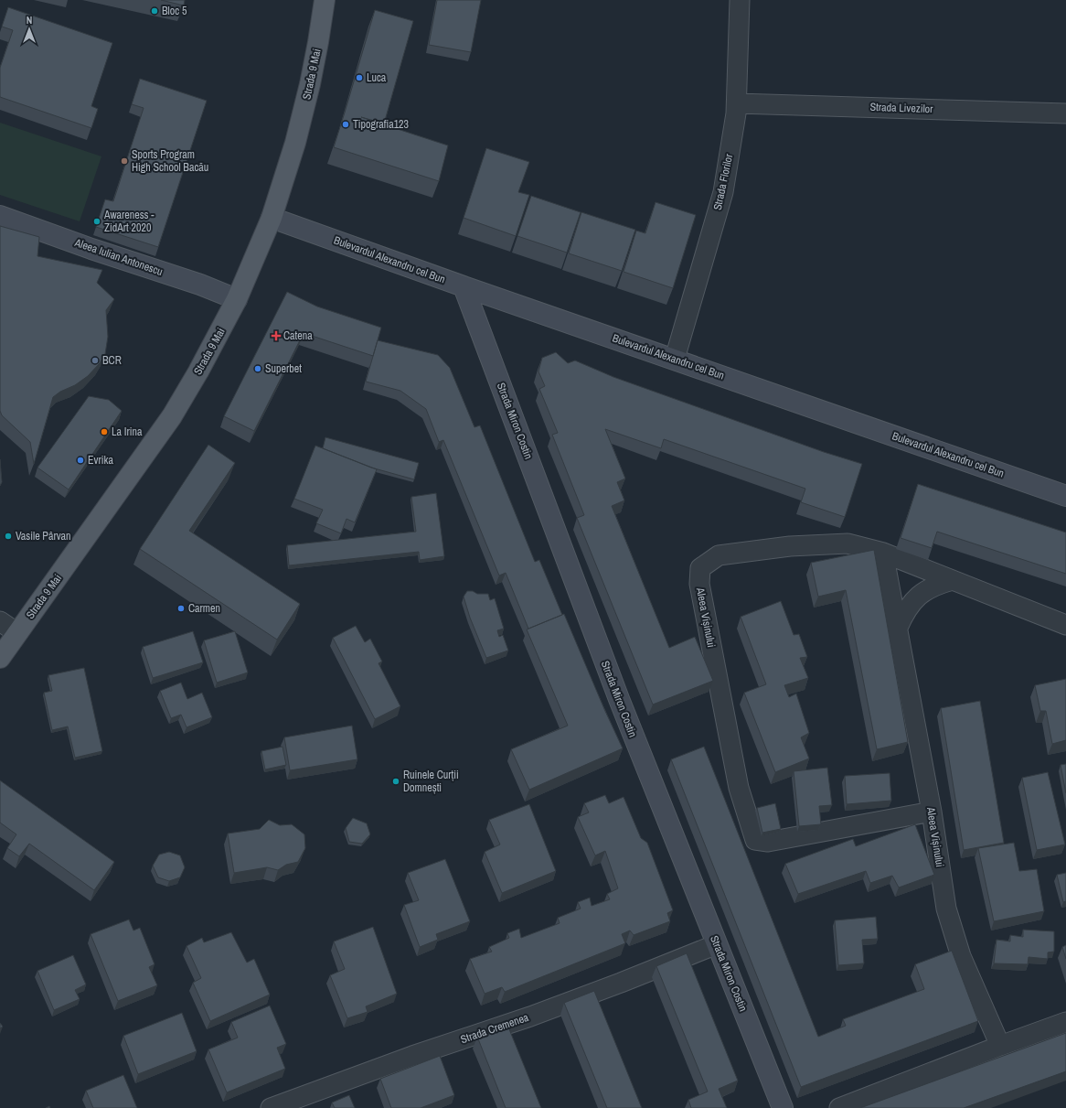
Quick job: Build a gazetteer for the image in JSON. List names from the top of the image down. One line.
{"streets":{"main road":["Strada 9 Mai"],"street":["Strada Livezilor","Strada Florilor","Aleea Iulian Antonescu","Bulevardul Alexandru cel Bun","Strada Miron Costin","Aleea Vișinului","Strada Cremenea"]},"crossings":[["Strada 9 Mai","Aleea Iulian Antonescu"],["Strada 9 Mai","Bulevardul Alexandru cel Bun"],["Strada Livezilor","Strada Florilor"],["Strada Florilor","Bulevardul Alexandru cel Bun"],["Bulevardul Alexandru cel Bun","Strada Miron Costin"],["Strada Miron Costin","Strada Cremenea"]],"places":{"other":["Bloc 5","Luca","Tipografia123","Sports Program High School Bacău","Awareness - ZidArt 2020","BCR","Superbet","La Irina","Evrika","Vasile Pârvan","Carmen","Ruinele Curții Domnești"],"health":["Catena"]},"north":"top"}
